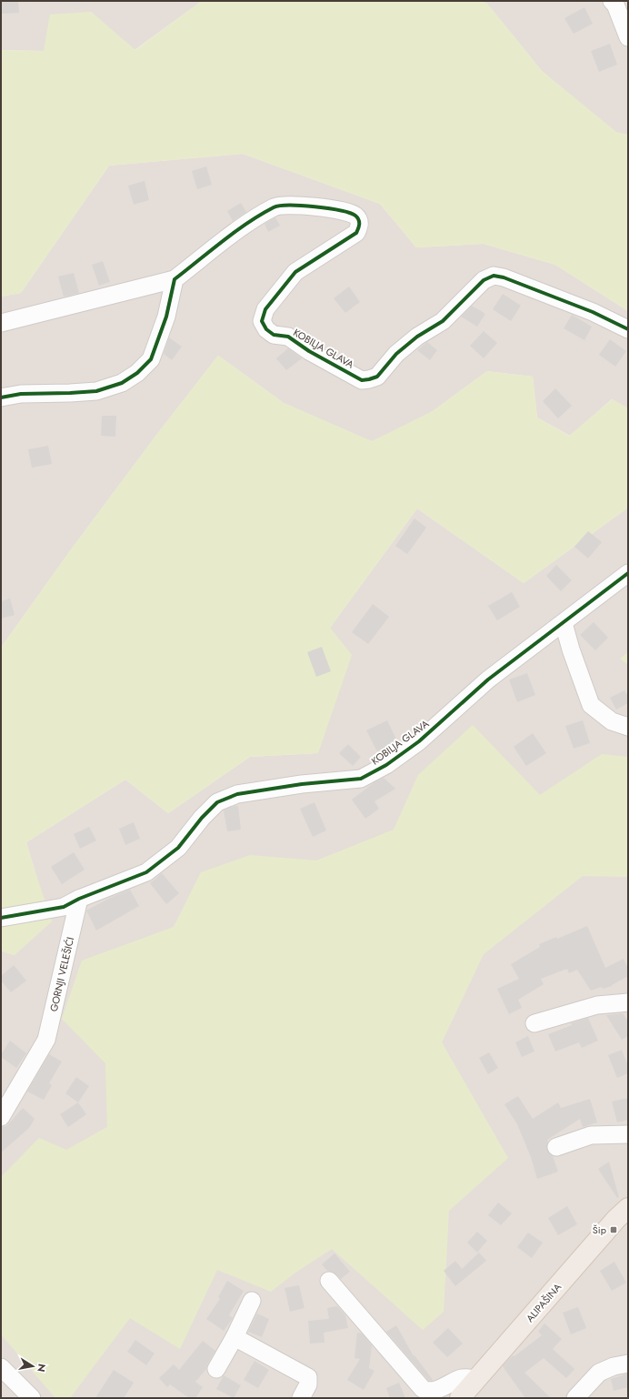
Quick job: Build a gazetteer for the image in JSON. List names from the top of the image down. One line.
{"streets":{"main road":["ALIPAŠINA"],"street":["KOBILJA GLAVA","GORNJI VELEŠIĆI"]},"crossings":[["KOBILJA GLAVA","GORNJI VELEŠIĆI"]],"places":{"transit":["Šip"]},"north":"right"}
